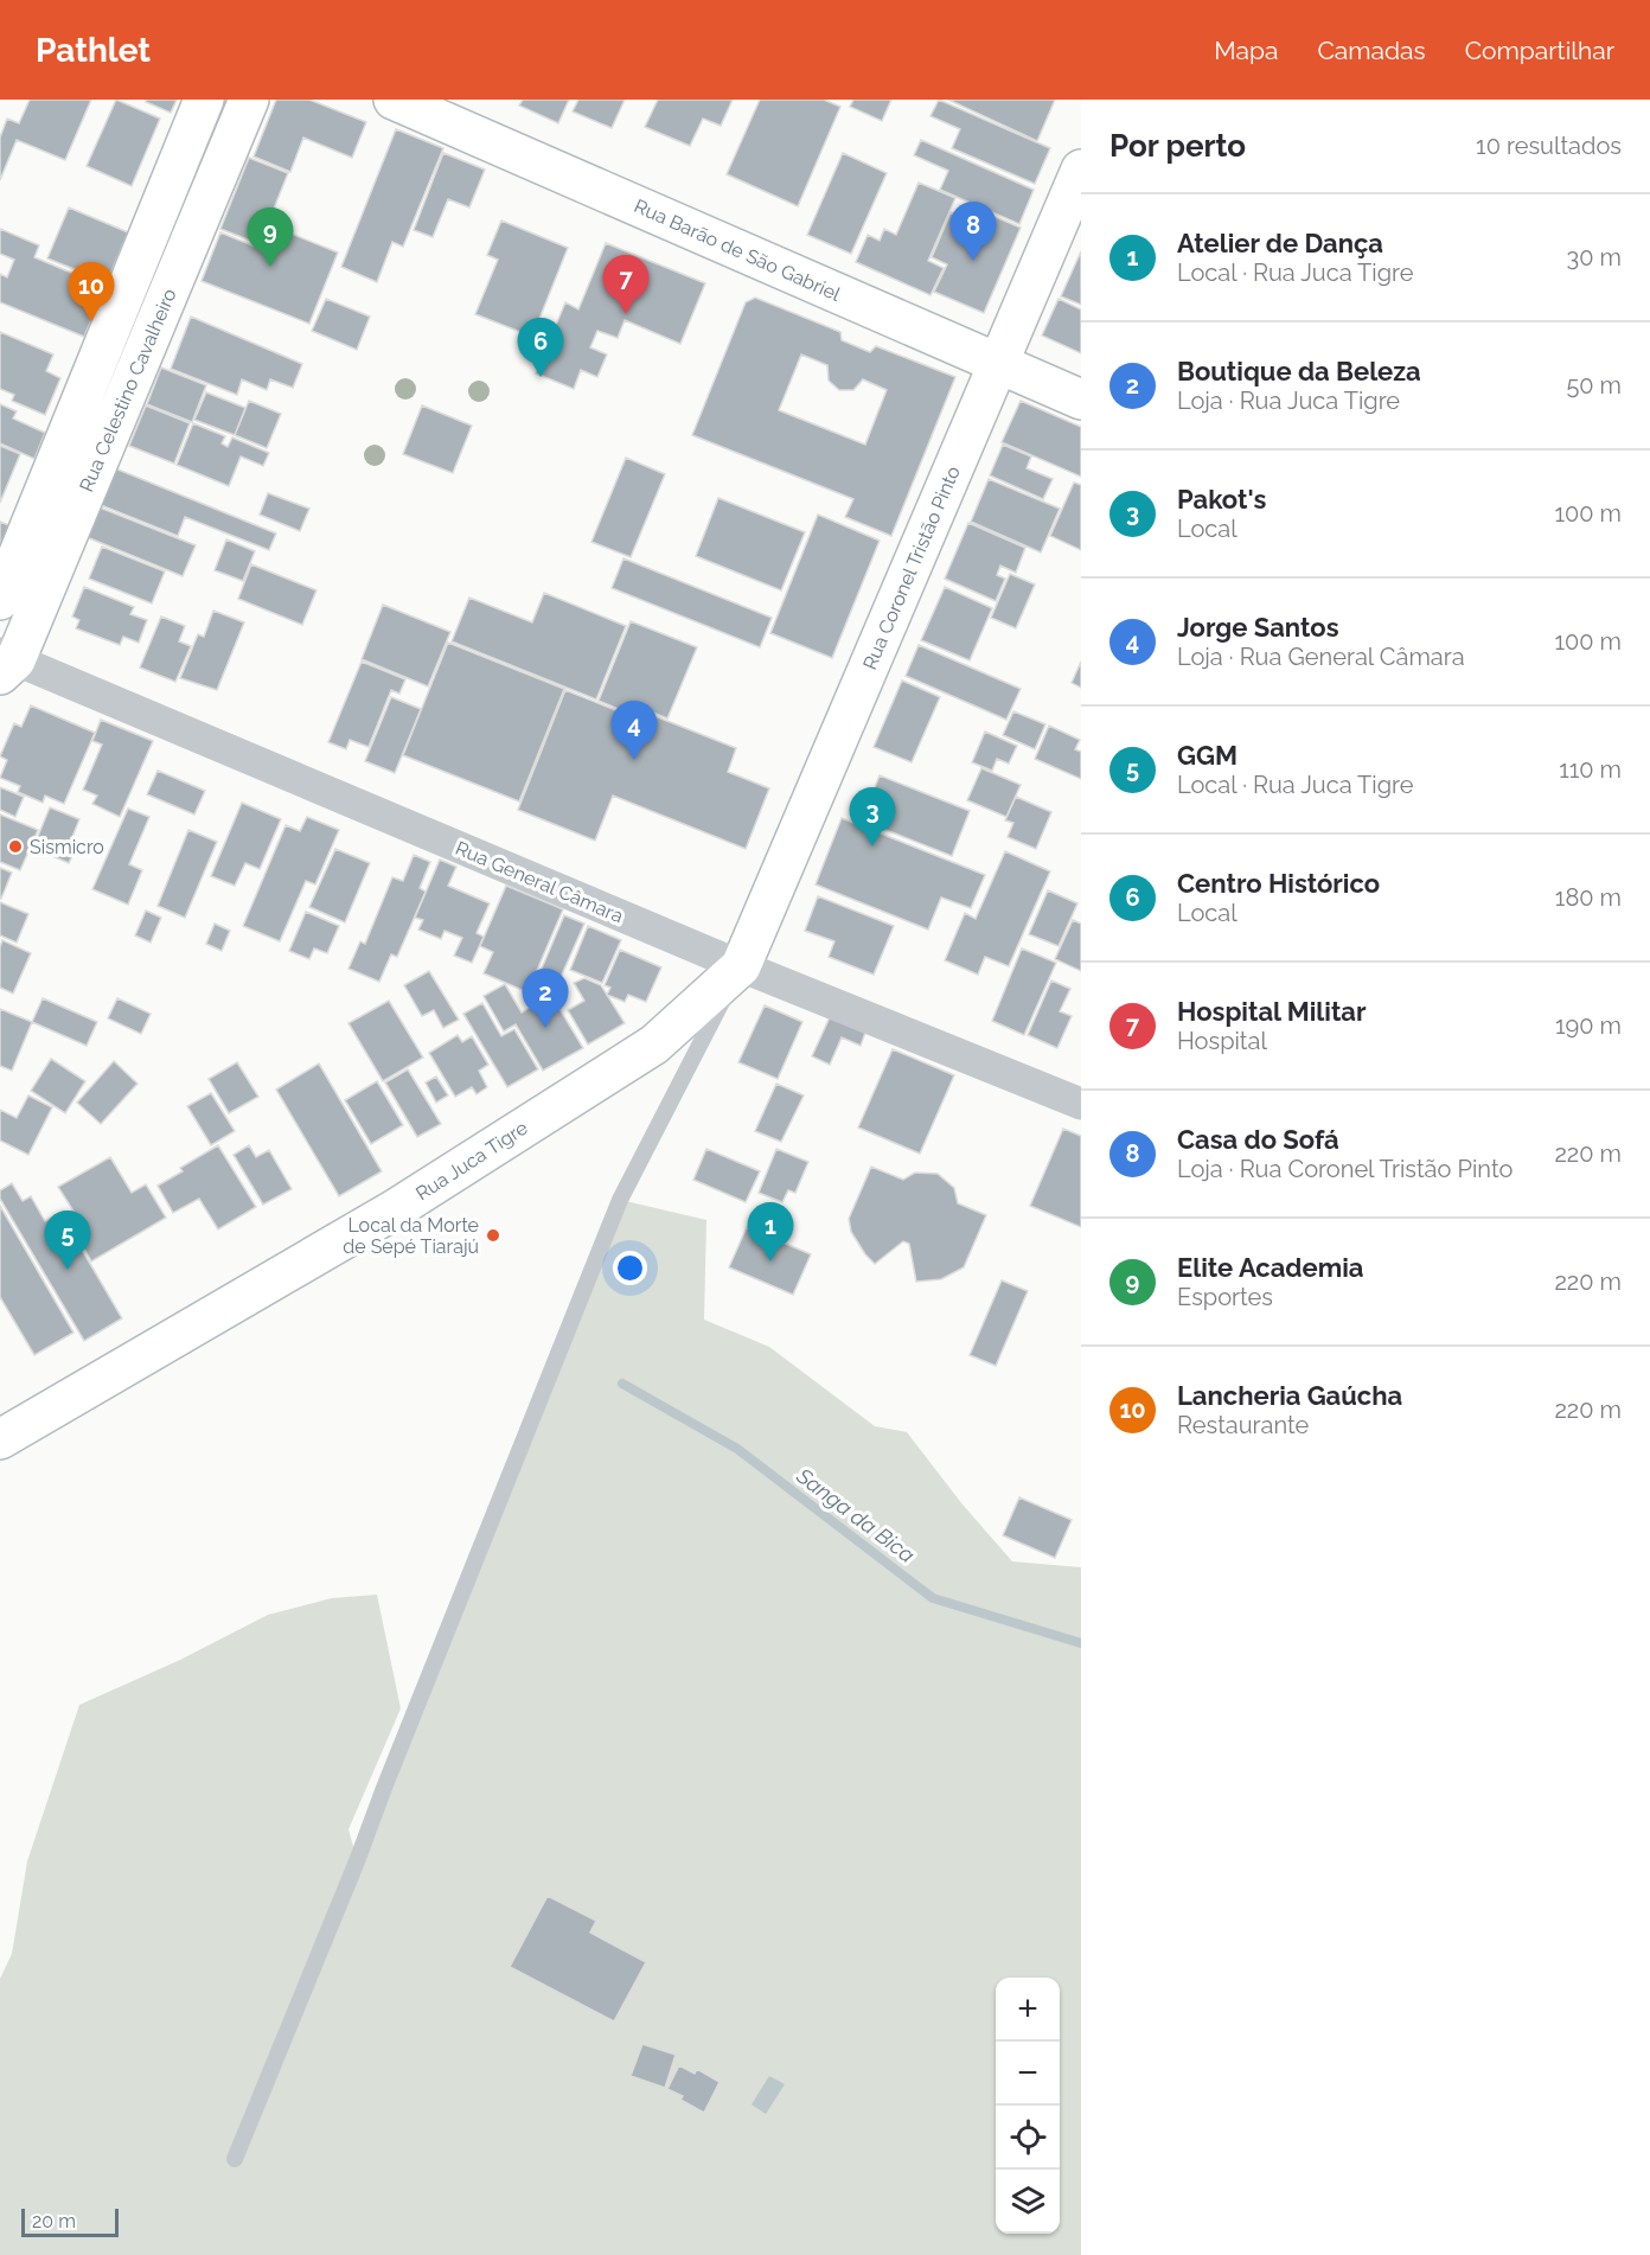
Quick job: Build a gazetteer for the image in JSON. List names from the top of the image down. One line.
{"streets":{"main road":["Rua Barão de São Gabriel","Rua Celestino Cavalheiro","Rua Coronel Tristão Pinto","Rua Juca Tigre"],"street":["Rua General Câmara"]},"crossings":[["Rua Barão de São Gabriel","Rua Coronel Tristão Pinto"],["Rua Celestino Cavalheiro","Rua General Câmara"],["Rua Coronel Tristão Pinto","Rua General Câmara"],["Rua Coronel Tristão Pinto","Rua Juca Tigre"],["Rua General Câmara","Rua Juca Tigre"]],"water":["Sanga da Bica"],"places":["Sismicro","Local da Morte de Sepé Tiarajú"],"scale_bar":"20 m","page":{"header":"Pathlet","nav":["Mapa","Camadas","Compartilhar"],"heading":["Por perto","10 resultados"],"list":[{"mark":"1","name":"Atelier de Dança","note":"Local · Rua Juca Tigre","value":"30 m"},{"mark":"2","name":"Boutique da Beleza","note":"Loja · Rua Juca Tigre","value":"50 m"},{"mark":"3","name":"Pakot's","note":"Local","value":"100 m"},{"mark":"4","name":"Jorge Santos","note":"Loja · Rua General Câmara","value":"100 m"},{"mark":"5","name":"GGM","note":"Local · Rua Juca Tigre","value":"110 m"},{"mark":"6","name":"Centro Histórico","note":"Local","value":"180 m"},{"mark":"7","name":"Hospital Militar","note":"Hospital","value":"190 m"},{"mark":"8","name":"Casa do Sofá","note":"Loja · Rua Coronel Tristão Pinto","value":"220 m"},{"mark":"9","name":"Elite Academia","note":"Esportes","value":"220 m"},{"mark":"10","name":"Lancheria Gaúcha","note":"Restaurante","value":"220 m"}],"pins":["8","9","7","10","6","4","3","2","1","5"],"map_buttons":["+","−"],"scale":"20 m"}}
